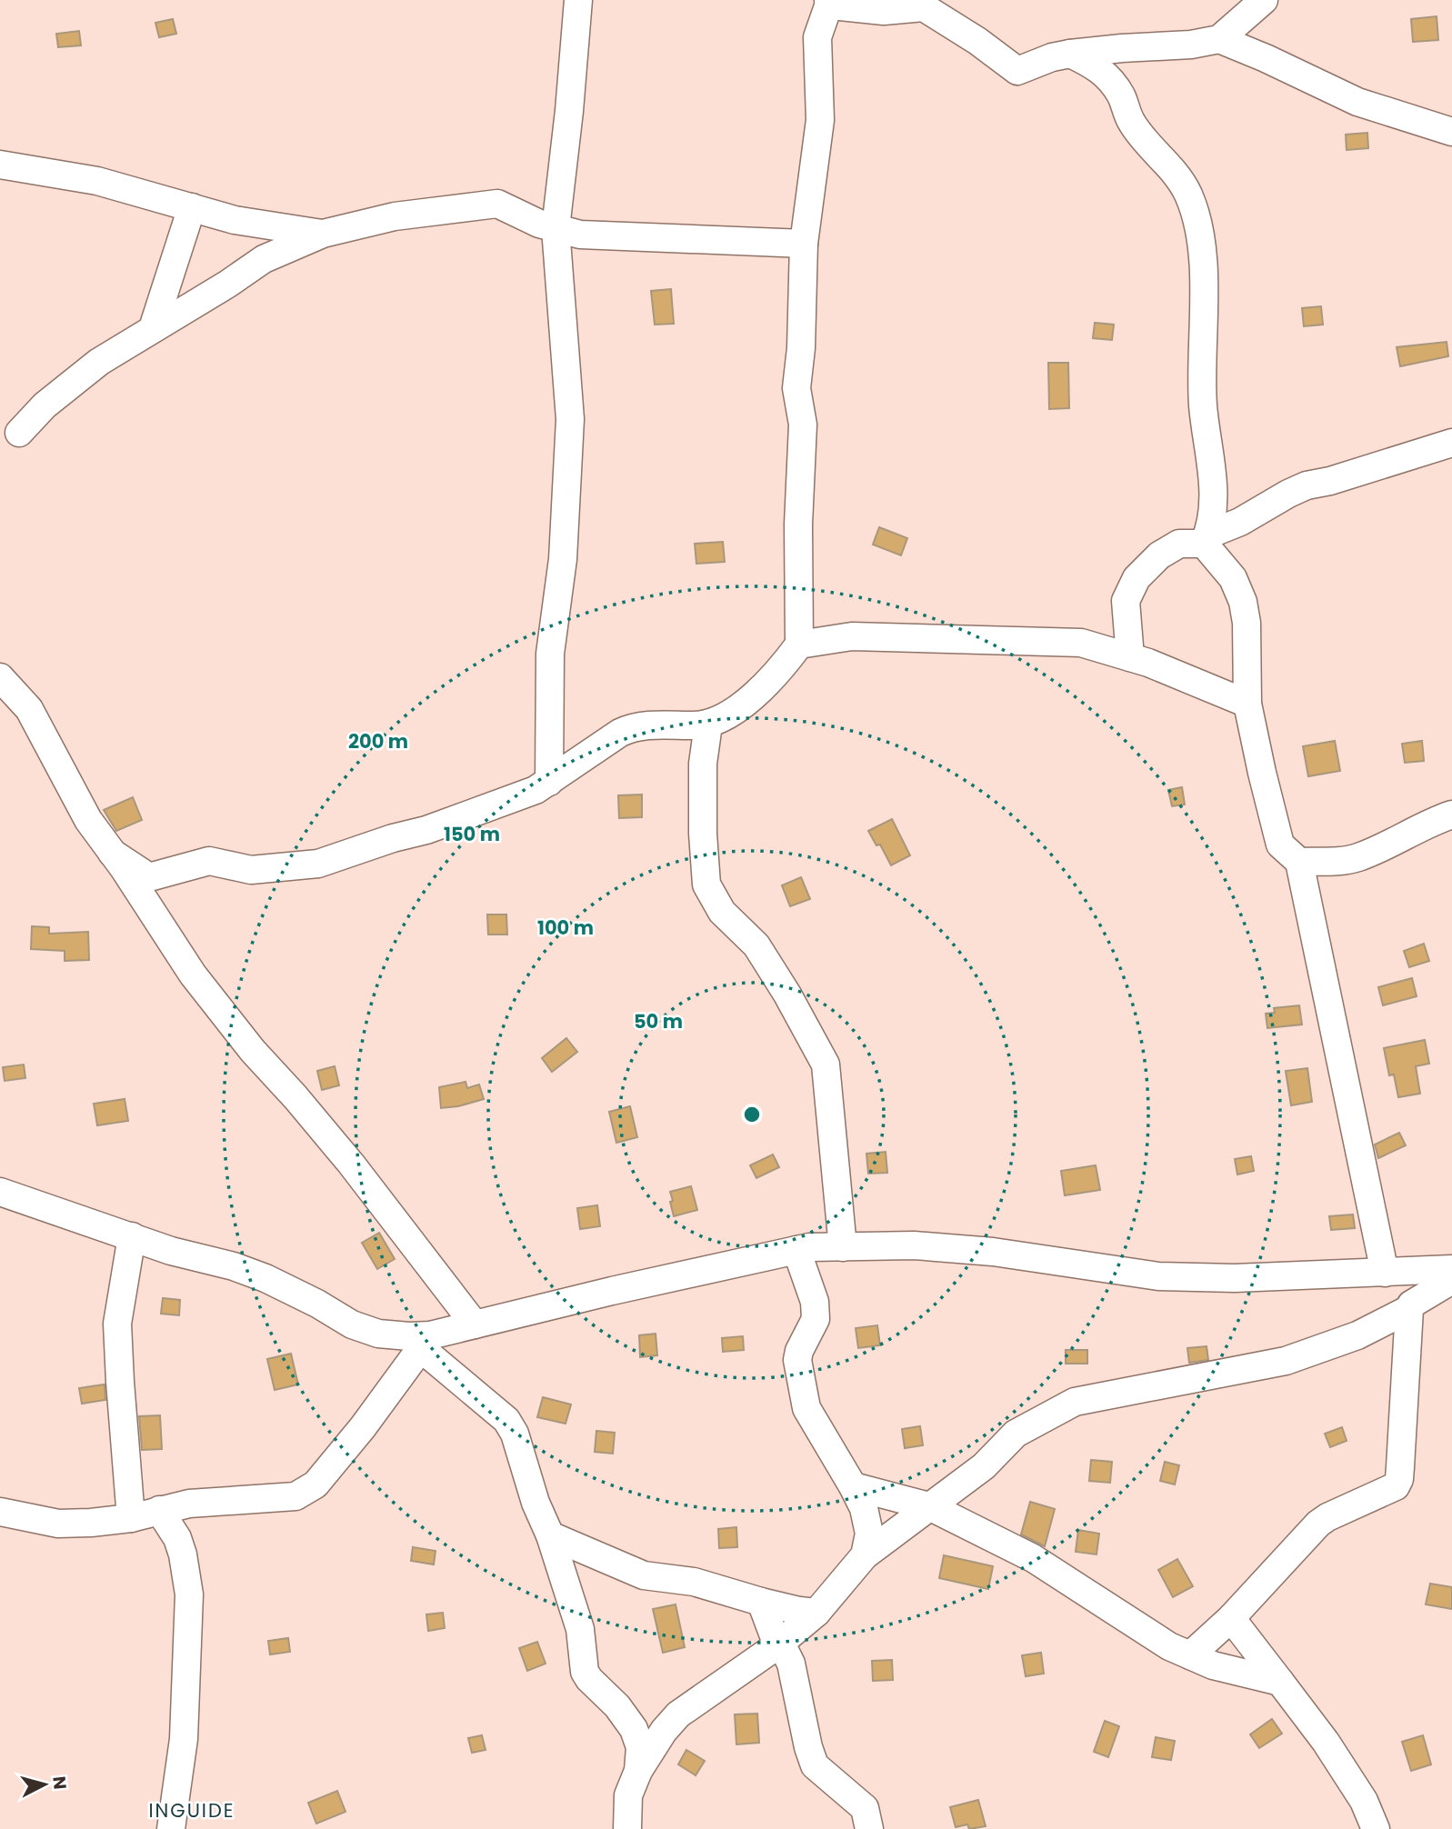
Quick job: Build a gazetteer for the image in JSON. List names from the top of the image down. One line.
{"districts":["INGUIDE"],"north":"right","rings":["200 m","150 m","100 m","50 m"]}
